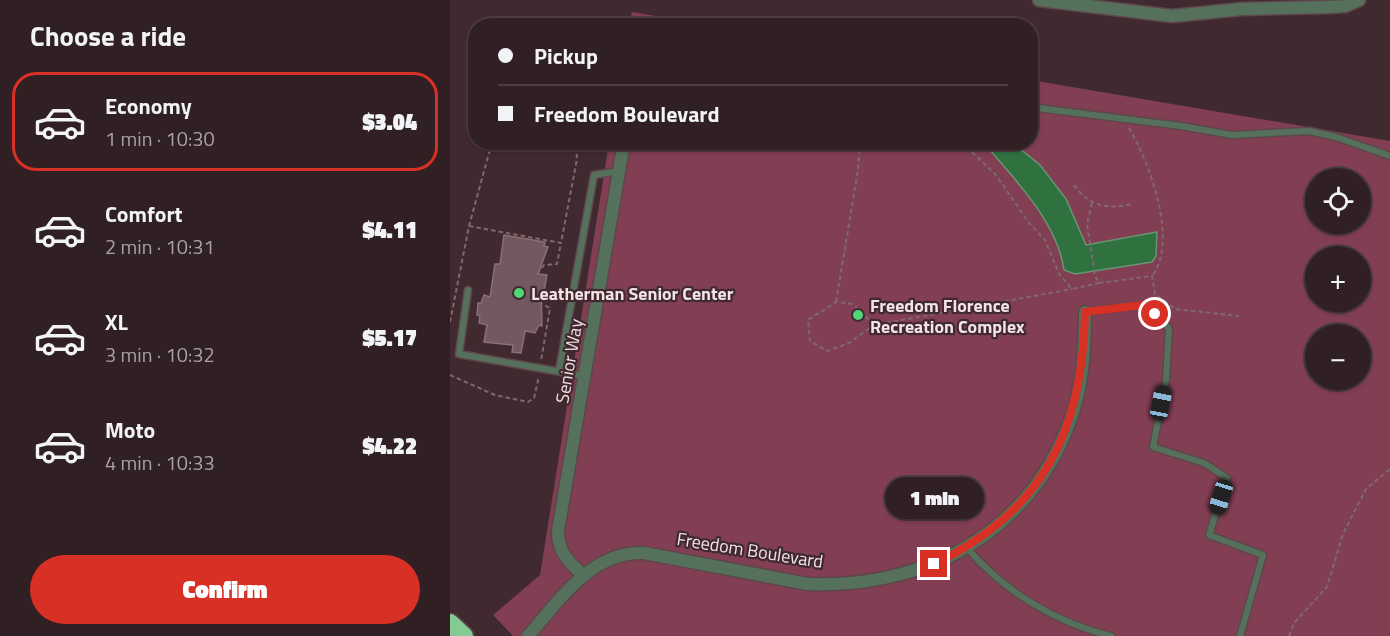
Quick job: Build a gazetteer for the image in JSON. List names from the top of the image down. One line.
{"streets":{"street":["Senior Way","Freedom Boulevard"]},"crossings":[["Senior Way","Freedom Boulevard"]],"places":["Leatherman Senior Center","Freedom Florence Recreation Complex"],"page":{"heading":"Choose a ride","banner":["Pickup","Freedom Boulevard"],"list":[{"name":"Economy","note":"1 min · 10:30","value":"$3.04"},{"name":"Comfort","note":"2 min · 10:31","value":"$4.11"},{"name":"XL","note":"3 min · 10:32","value":"$5.17"},{"name":"Moto","note":"4 min · 10:33","value":"$4.22"}],"map_buttons":["+","−"],"bubble":"1 min","buttons":"Confirm"}}
